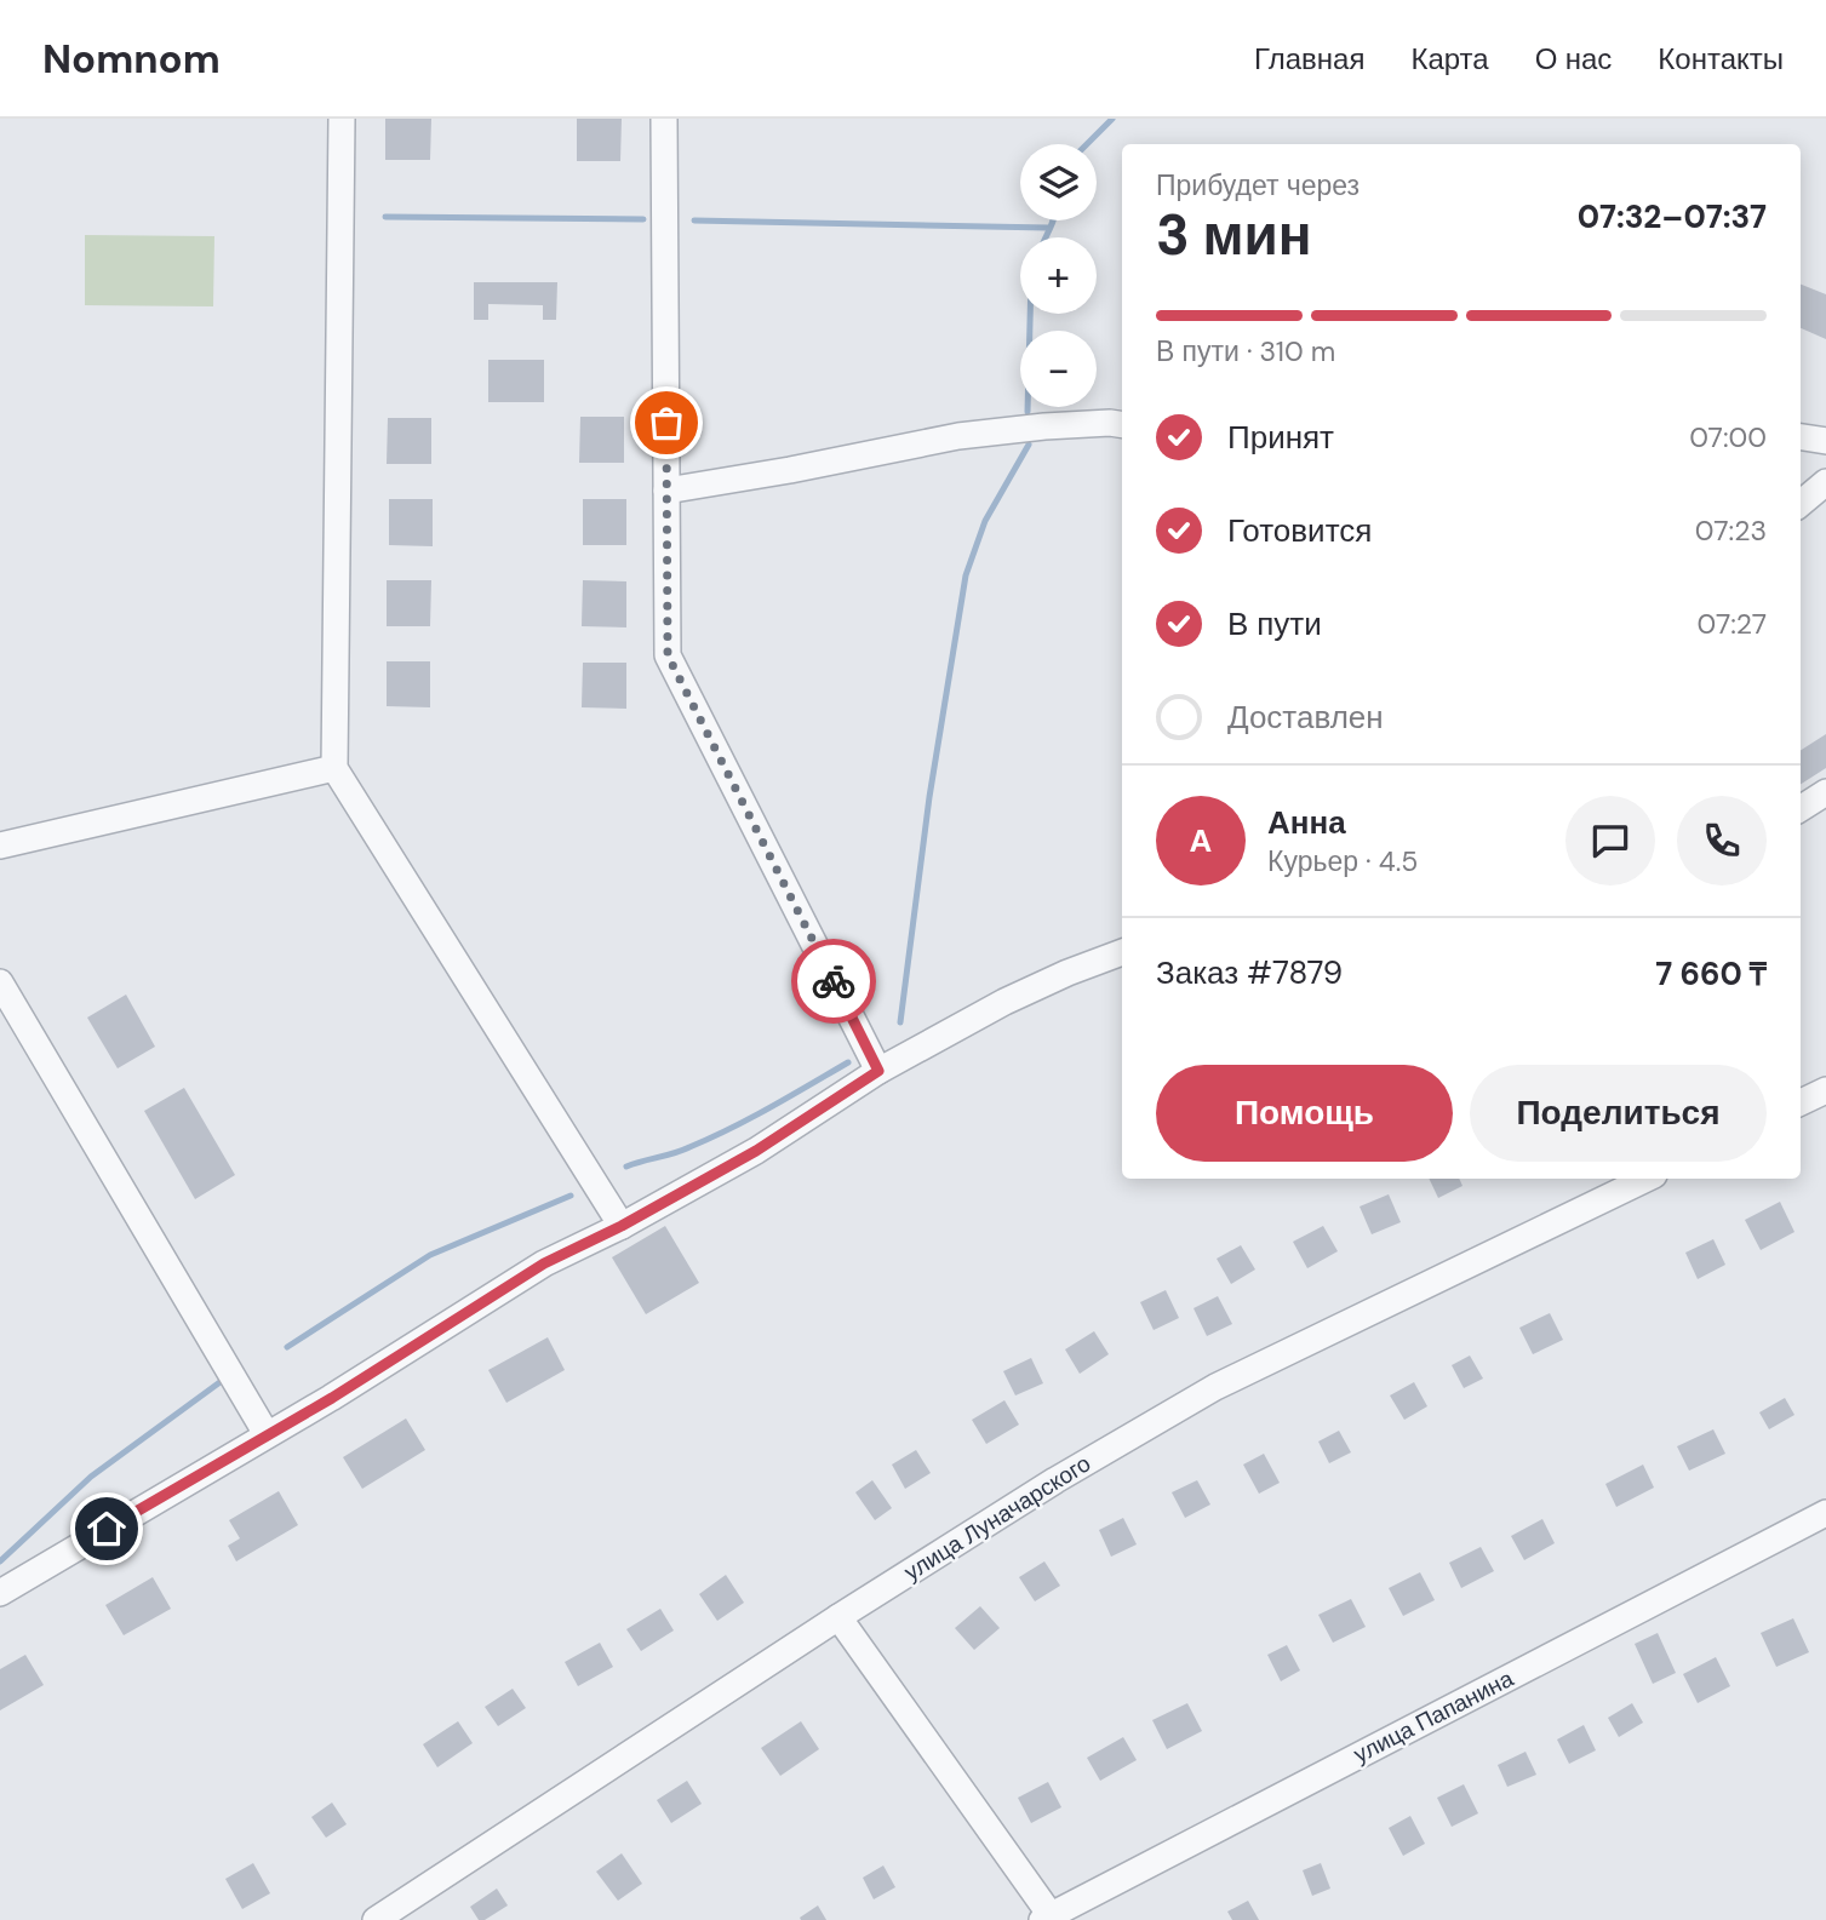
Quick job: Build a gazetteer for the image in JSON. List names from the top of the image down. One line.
{"streets":{"street":["улица Луначарского","улица Папанина"]},"page":{"header":"Nomnom","nav":["Главная","Карта","О нас","Контакты"],"map_buttons":["+","−"],"heading":["3 мин","Прибудет через","07:32–07:37"],"panel":["Анна","Курьер · 4.5","Заказ #7879","7 660 ₸"],"bar":"В пути · 310 m","list":[["Принят","07:00"],["Готовится","07:23"],["В пути","07:27"],"Доставлен"],"round":"А","buttons":["Помощь","Поделиться"]}}
